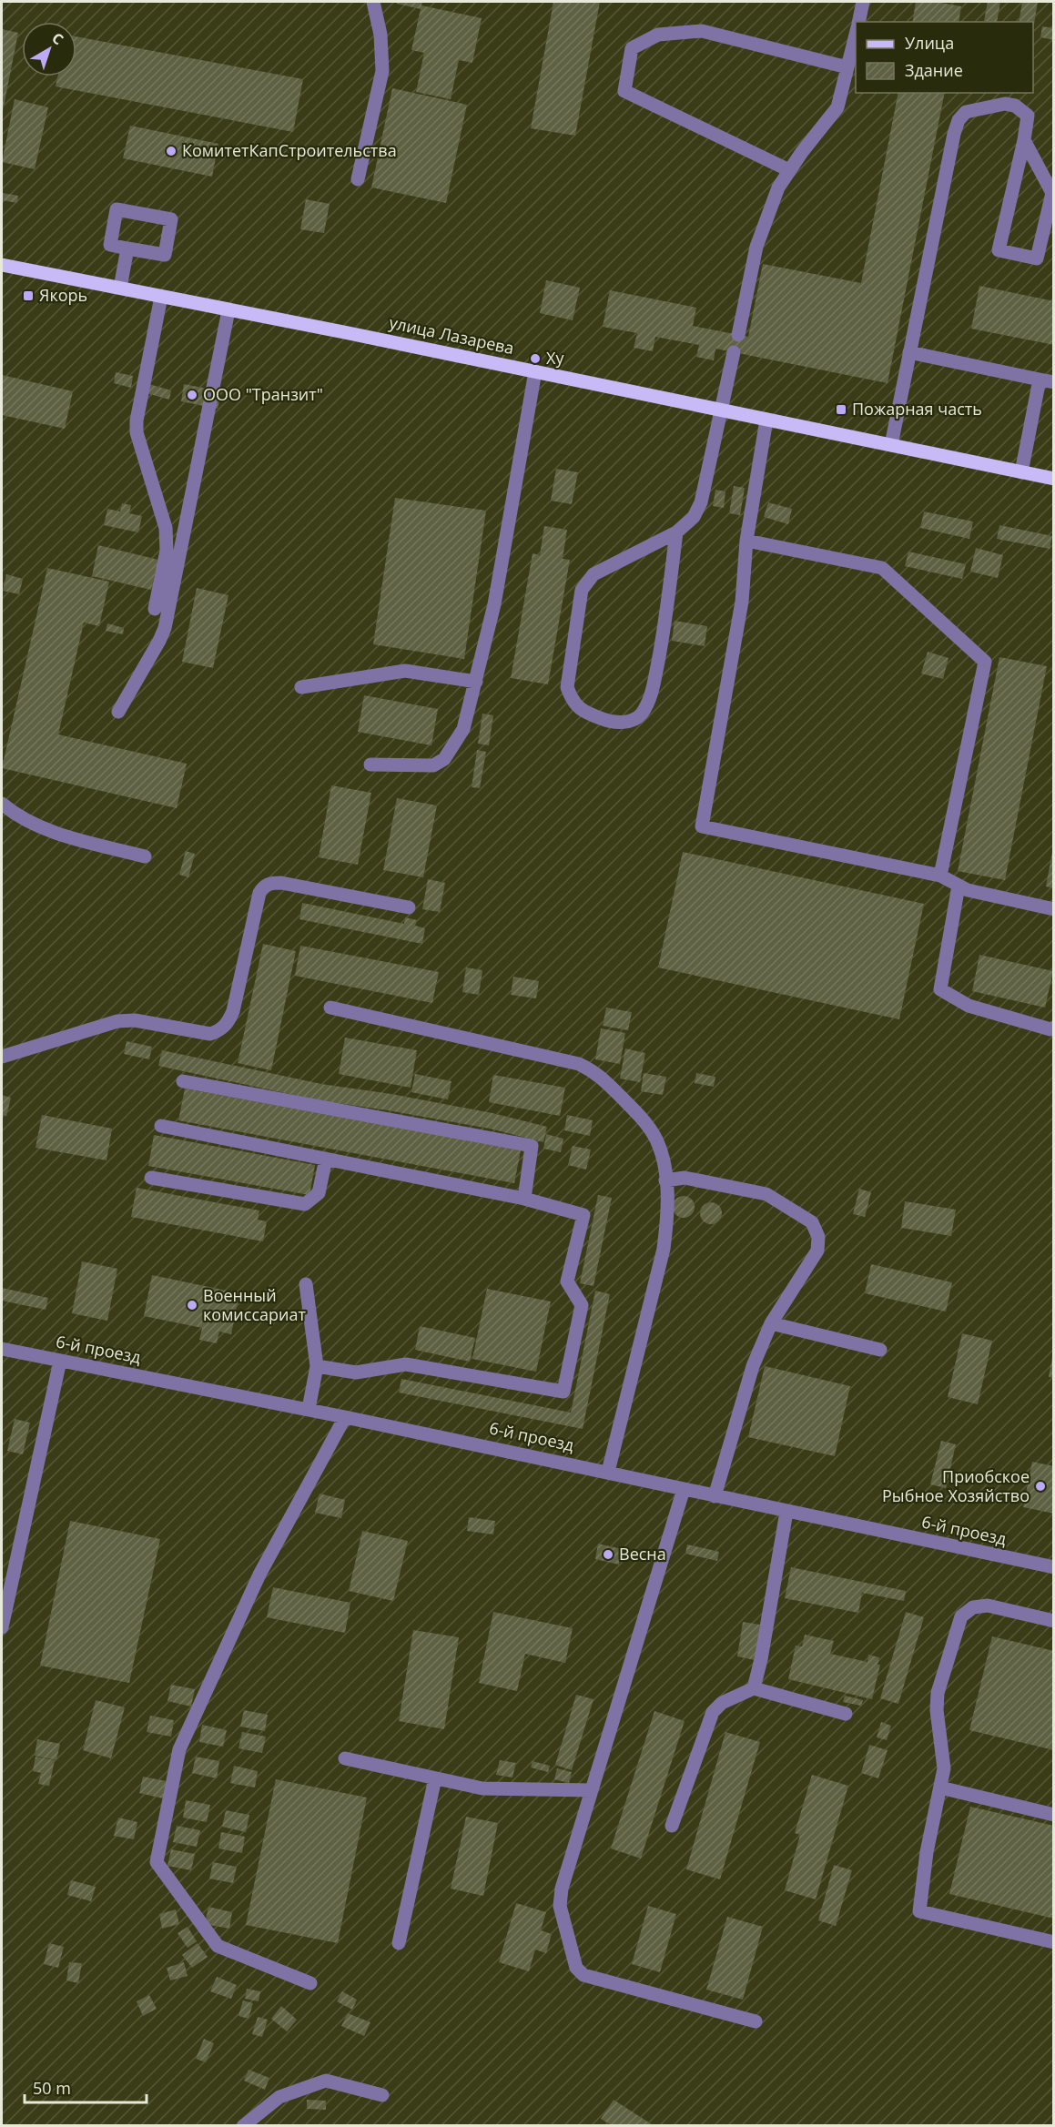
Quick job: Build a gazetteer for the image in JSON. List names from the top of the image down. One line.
{"streets":{"main road":["улица Лазарева"],"street":["6-й проезд"]},"places":{"other":["КомитетКапСтроительства","Xy","ООО \"Транзит\"","Военный комиссариат","Приобское Рыбное Хозяйство","Весна"],"transit":["Якорь","Пожарная часть"]},"legend":["Улица","Здание"],"scale_bar":"50 m","north":"top right"}
